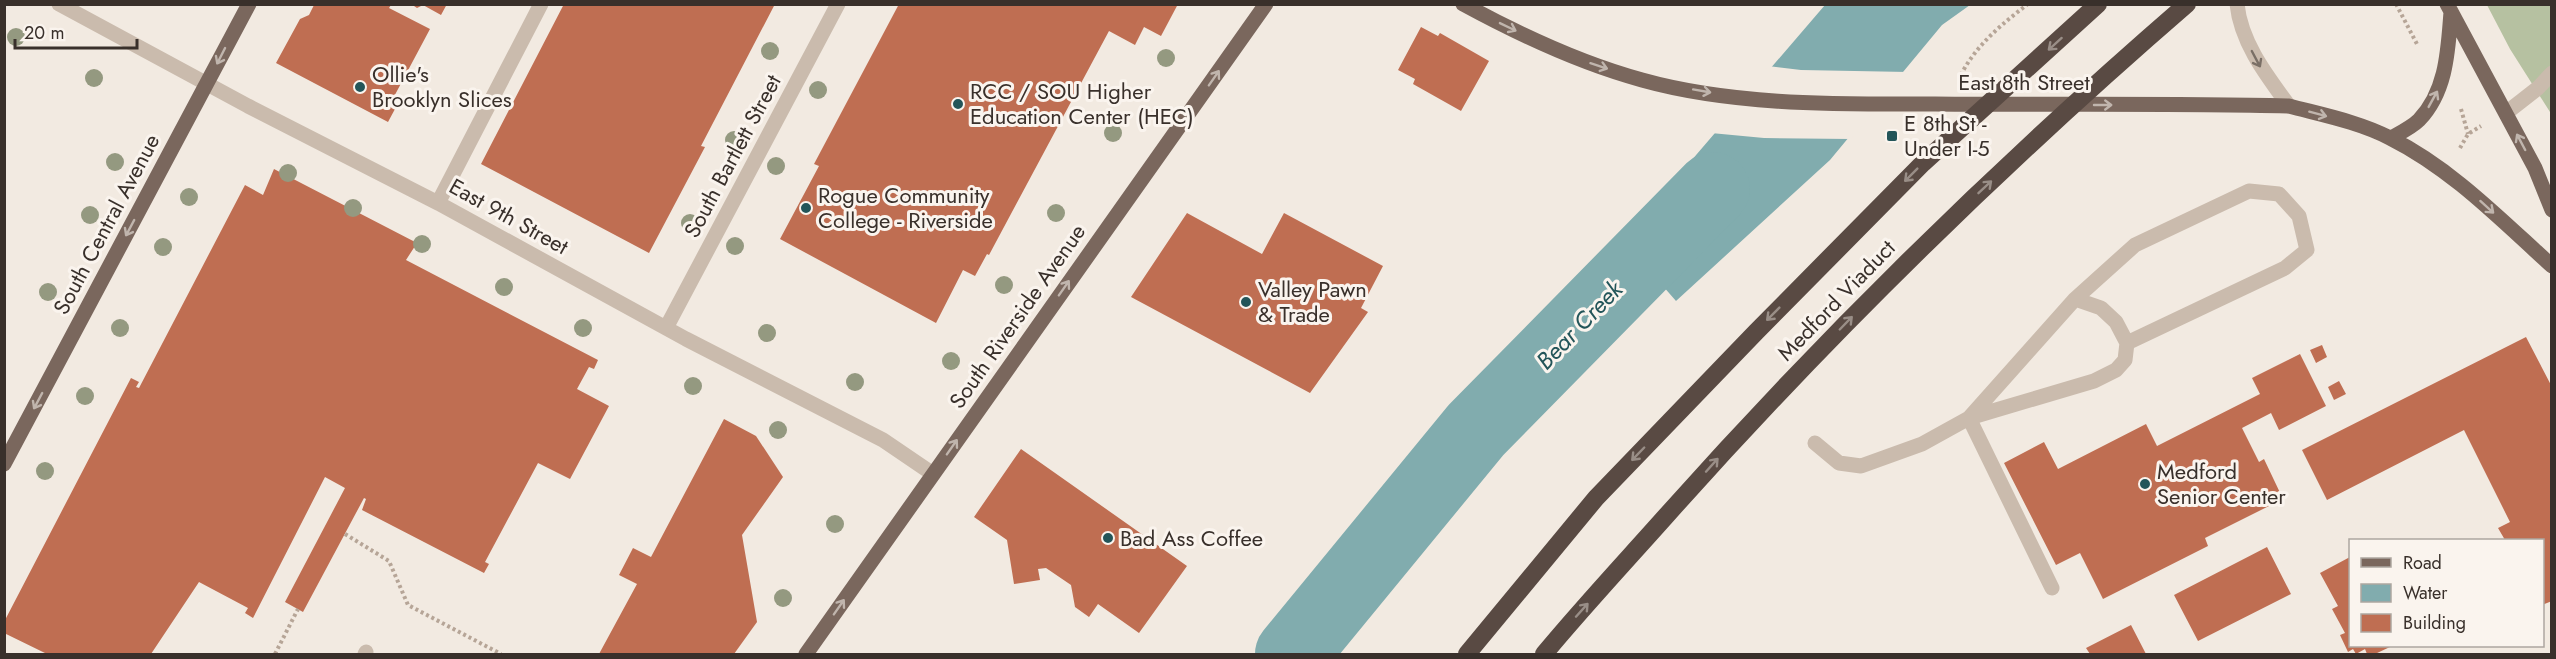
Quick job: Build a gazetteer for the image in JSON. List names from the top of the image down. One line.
{"streets":{"highway":["Medford Viaduct"],"main road":["East 8th Street","South Central Avenue","South Riverside Avenue"],"street":["South Bartlett Street","East 9th Street"]},"crossings":[["South Bartlett Street","East 9th Street"],["East 9th Street","South Central Avenue"],["East 9th Street","South Riverside Avenue"]],"one_way":["East 8th Street","South Central Avenue","South Riverside Avenue"],"water":["Bear Creek"],"places":{"other":["Ollie's Brooklyn Slices","RCC / SOU Higher Education Center (HEC)","Rogue Community College - Riverside","Valley Pawn & Trade","Medford Senior Center","Bad Ass Coffee"],"transit":["E 8th St - Under I-5"]},"legend":["Road","Water","Building"],"scale_bar":"20 m"}
